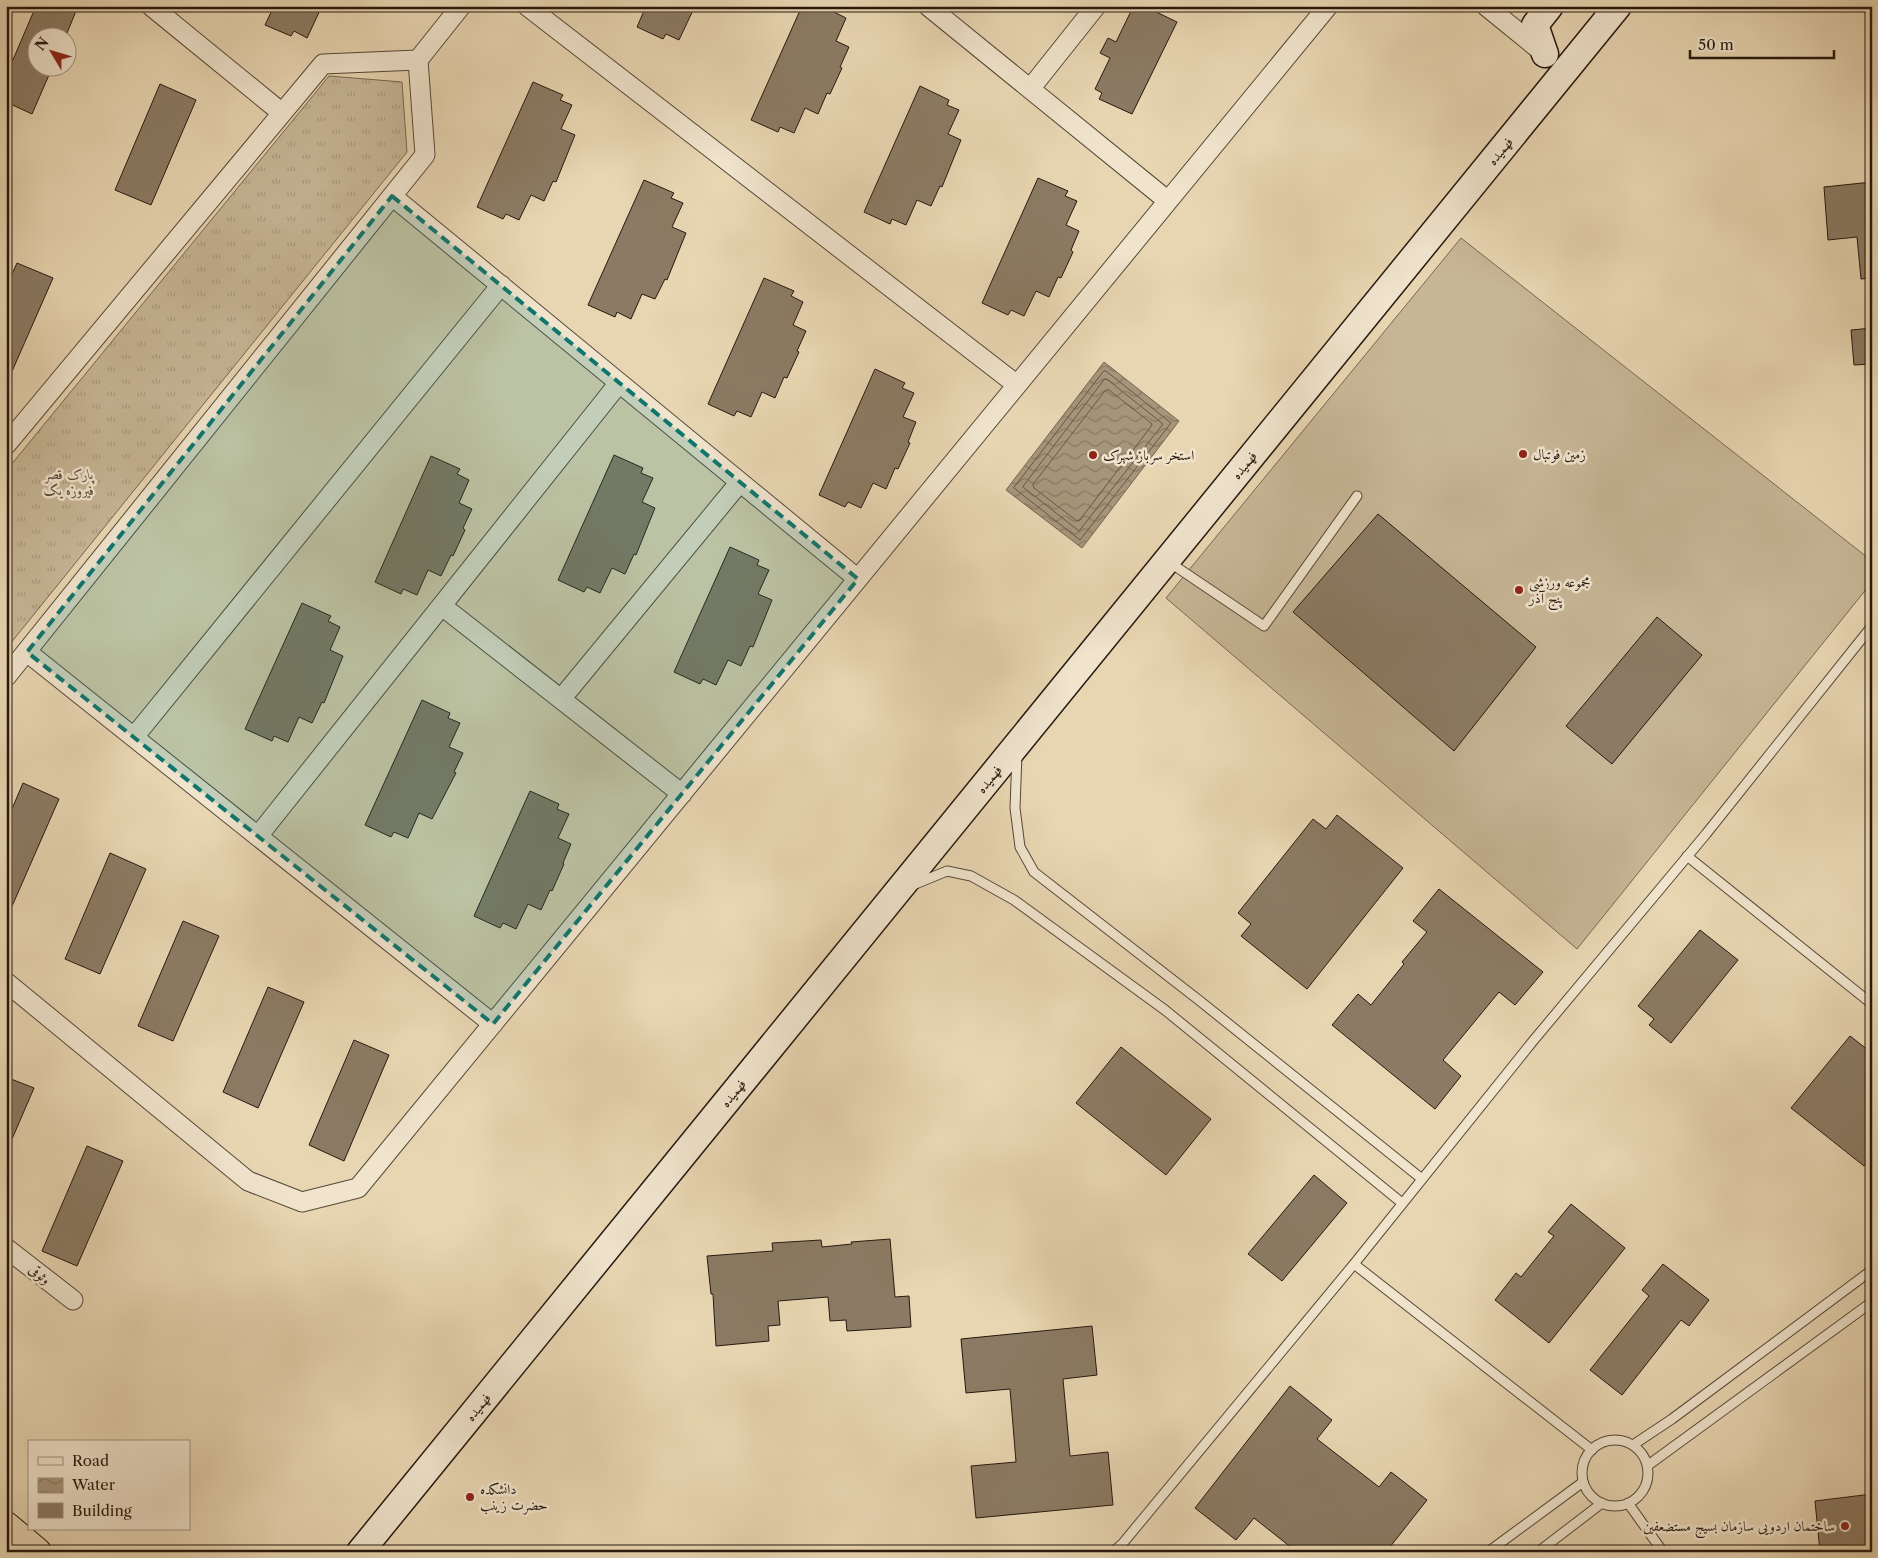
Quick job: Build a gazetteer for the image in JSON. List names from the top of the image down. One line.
{"streets":{"main road":["فهمیده"],"street":["وثوقی"]},"parks":["پارک قصر فیروزه یک"],"places":["زمین فوتبال","استخر سرباز شهرک","مجموعه ورزشی پنج آذر","دانشکده حضرت زینب","ساختمان اردویی سازمان بسیج مستضعفین"],"legend":["Road","Water","Building"],"scale_bar":"50 m","north":"top left"}
